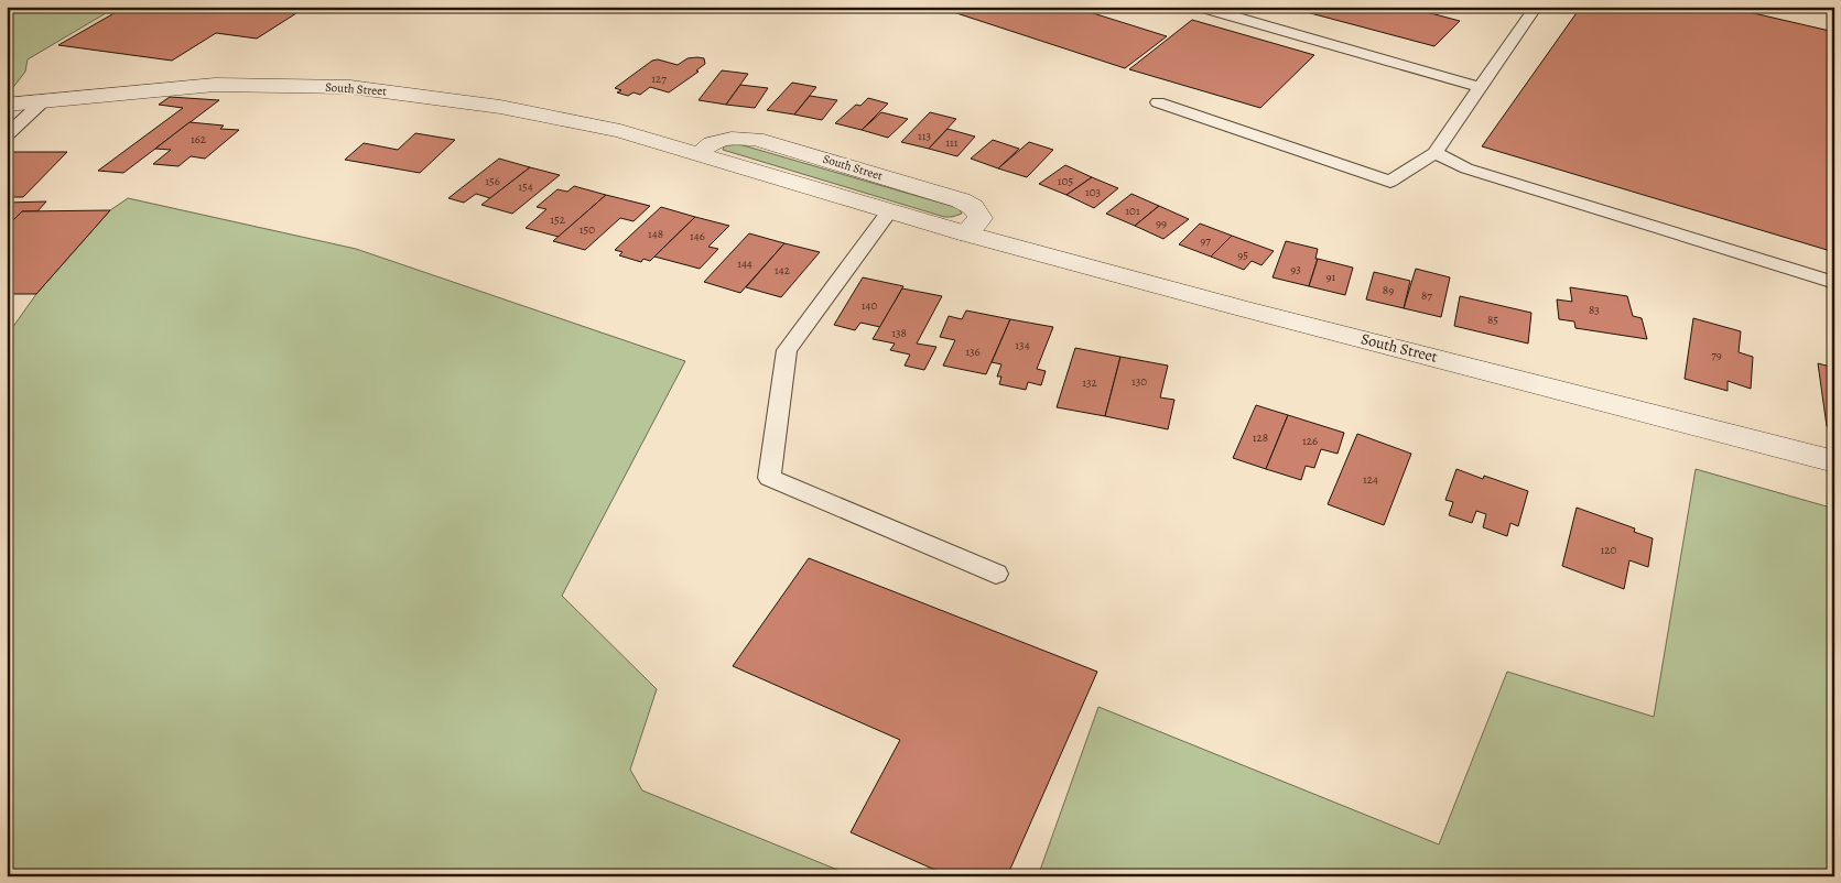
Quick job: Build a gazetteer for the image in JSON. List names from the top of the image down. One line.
{"streets":{"street":["South Street"]},"house_numbers":["127","113","162","111","156","105","154","103","101","152","99","150","148","146","97","95","144","93","142","91","89","87","140","83","85","138","134","136","79","130","132","128","126","124","120"]}
